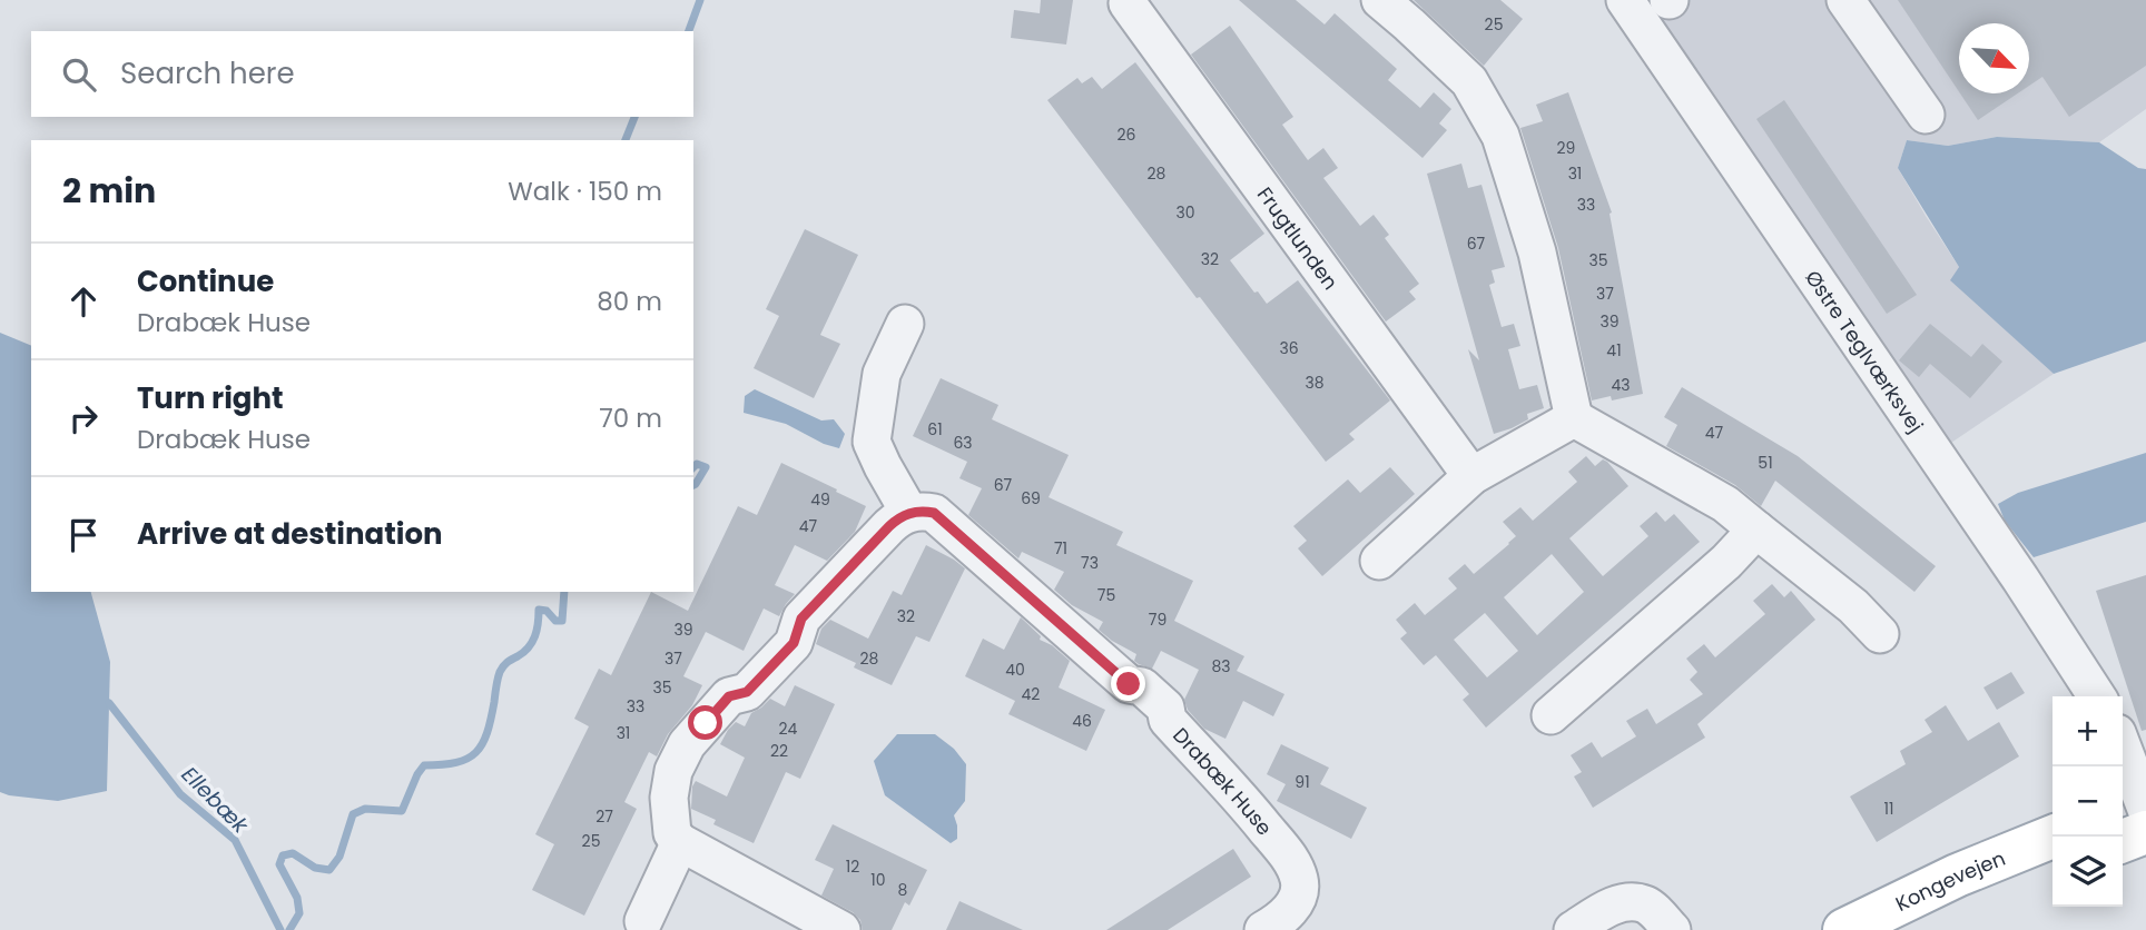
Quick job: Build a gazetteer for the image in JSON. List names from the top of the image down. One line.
{"streets":{"main road":["Kongevejen"],"street":["Frugtlunden","Østre Teglværksvej","Drabæk Huse"]},"water":["Ellebæk"],"house_numbers":["25","26","29","28","31","33","30","67","32","35","37","39","36","41","38","43","61","47","63","51","67","69","49","47","71","73","75","32","79","39","37","28","83","40","35","42","33","46","24","31","22","91","11","27","25","12","10","8"],"north":"bottom right","page":{"search":"Search here","heading":["2 min","Walk · 150 m"],"list":[["Continue","Drabæk Huse","80 m"],["Turn right","Drabæk Huse","70 m"],"Arrive at destination"],"map_buttons":["+","−"]}}
